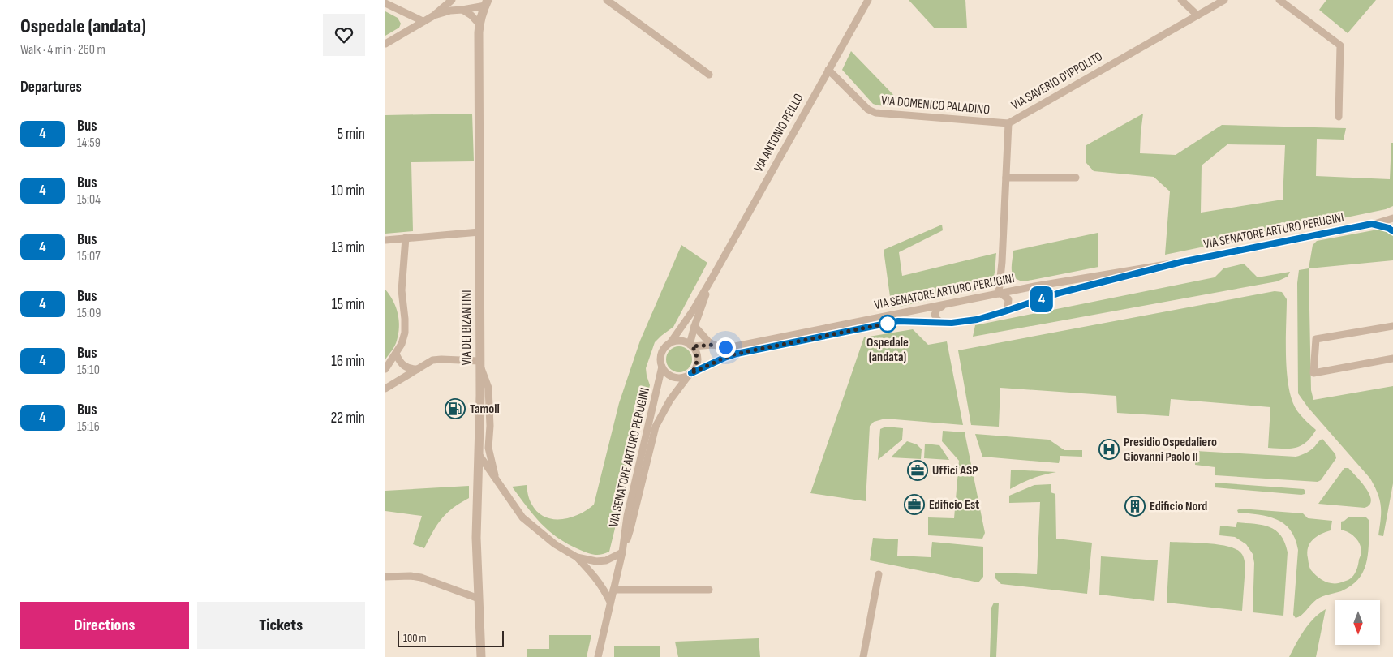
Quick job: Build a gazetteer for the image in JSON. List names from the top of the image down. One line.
{"streets":{"street":["VIA SAVERIO D'IPPOLITO","VIA DOMENICO PALADINO","VIA ANTONIO REILLO","VIA SENATORE ARTURO PERUGINI","VIA DEI BIZANTINI"]},"crossings":[["VIA SAVERIO D'IPPOLITO","VIA DOMENICO PALADINO"],["VIA SAVERIO D'IPPOLITO","VIA SENATORE ARTURO PERUGINI"],["VIA DOMENICO PALADINO","VIA ANTONIO REILLO"],["VIA ANTONIO REILLO","VIA SENATORE ARTURO PERUGINI"]],"places":{"other":["Ospedale (andata)"],"fuel station":["Tamoil"],"hospital":["Presidio Ospedaliero Giovanni Paolo II"],"office":["Uffici ASP","Edificio Est"],"building":["Edificio Nord"]},"lines":["bus line 4"],"scale_bar":"100 m","north":"bottom","page":{"heading":[["Ospedale (andata)","Walk · 4 min · 260 m"],"Departures"],"on_map":"4","list":[{"mark":"4","name":"Bus","note":"14:59","value":"5 min"},{"mark":"4","name":"Bus","note":"15:04","value":"10 min"},{"mark":"4","name":"Bus","note":"15:07","value":"13 min"},{"mark":"4","name":"Bus","note":"15:09","value":"15 min"},{"mark":"4","name":"Bus","note":"15:10","value":"16 min"},{"mark":"4","name":"Bus","note":"15:16","value":"22 min"}],"buttons":["Directions","Tickets"],"scale":"100 m"}}
